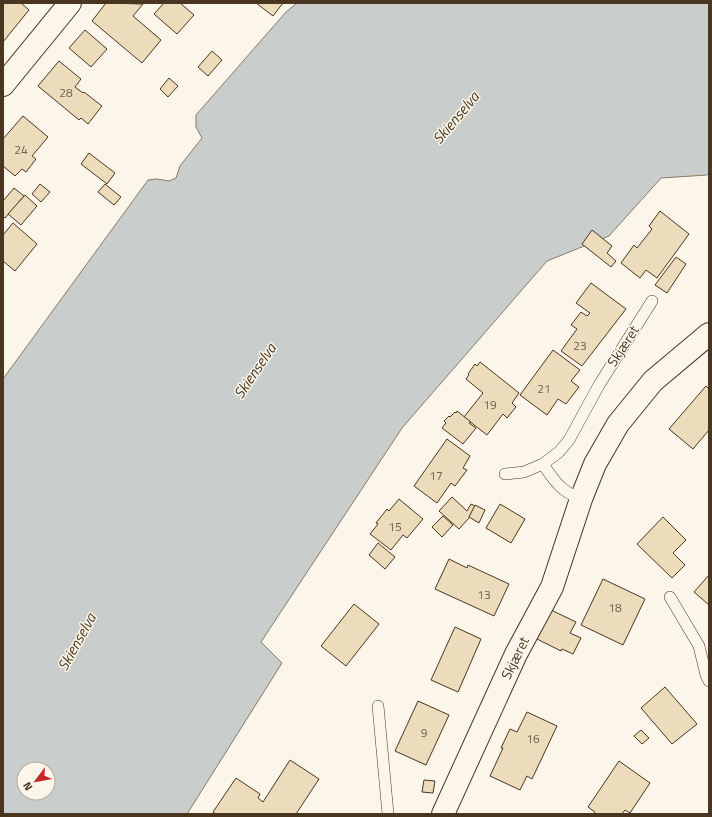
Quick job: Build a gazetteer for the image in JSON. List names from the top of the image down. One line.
{"streets":{"street":["Skjæret"]},"water":["Skienselva"],"house_numbers":["28","24","23","21","19","17","15","13","18","9","16"],"north":"bottom left"}
